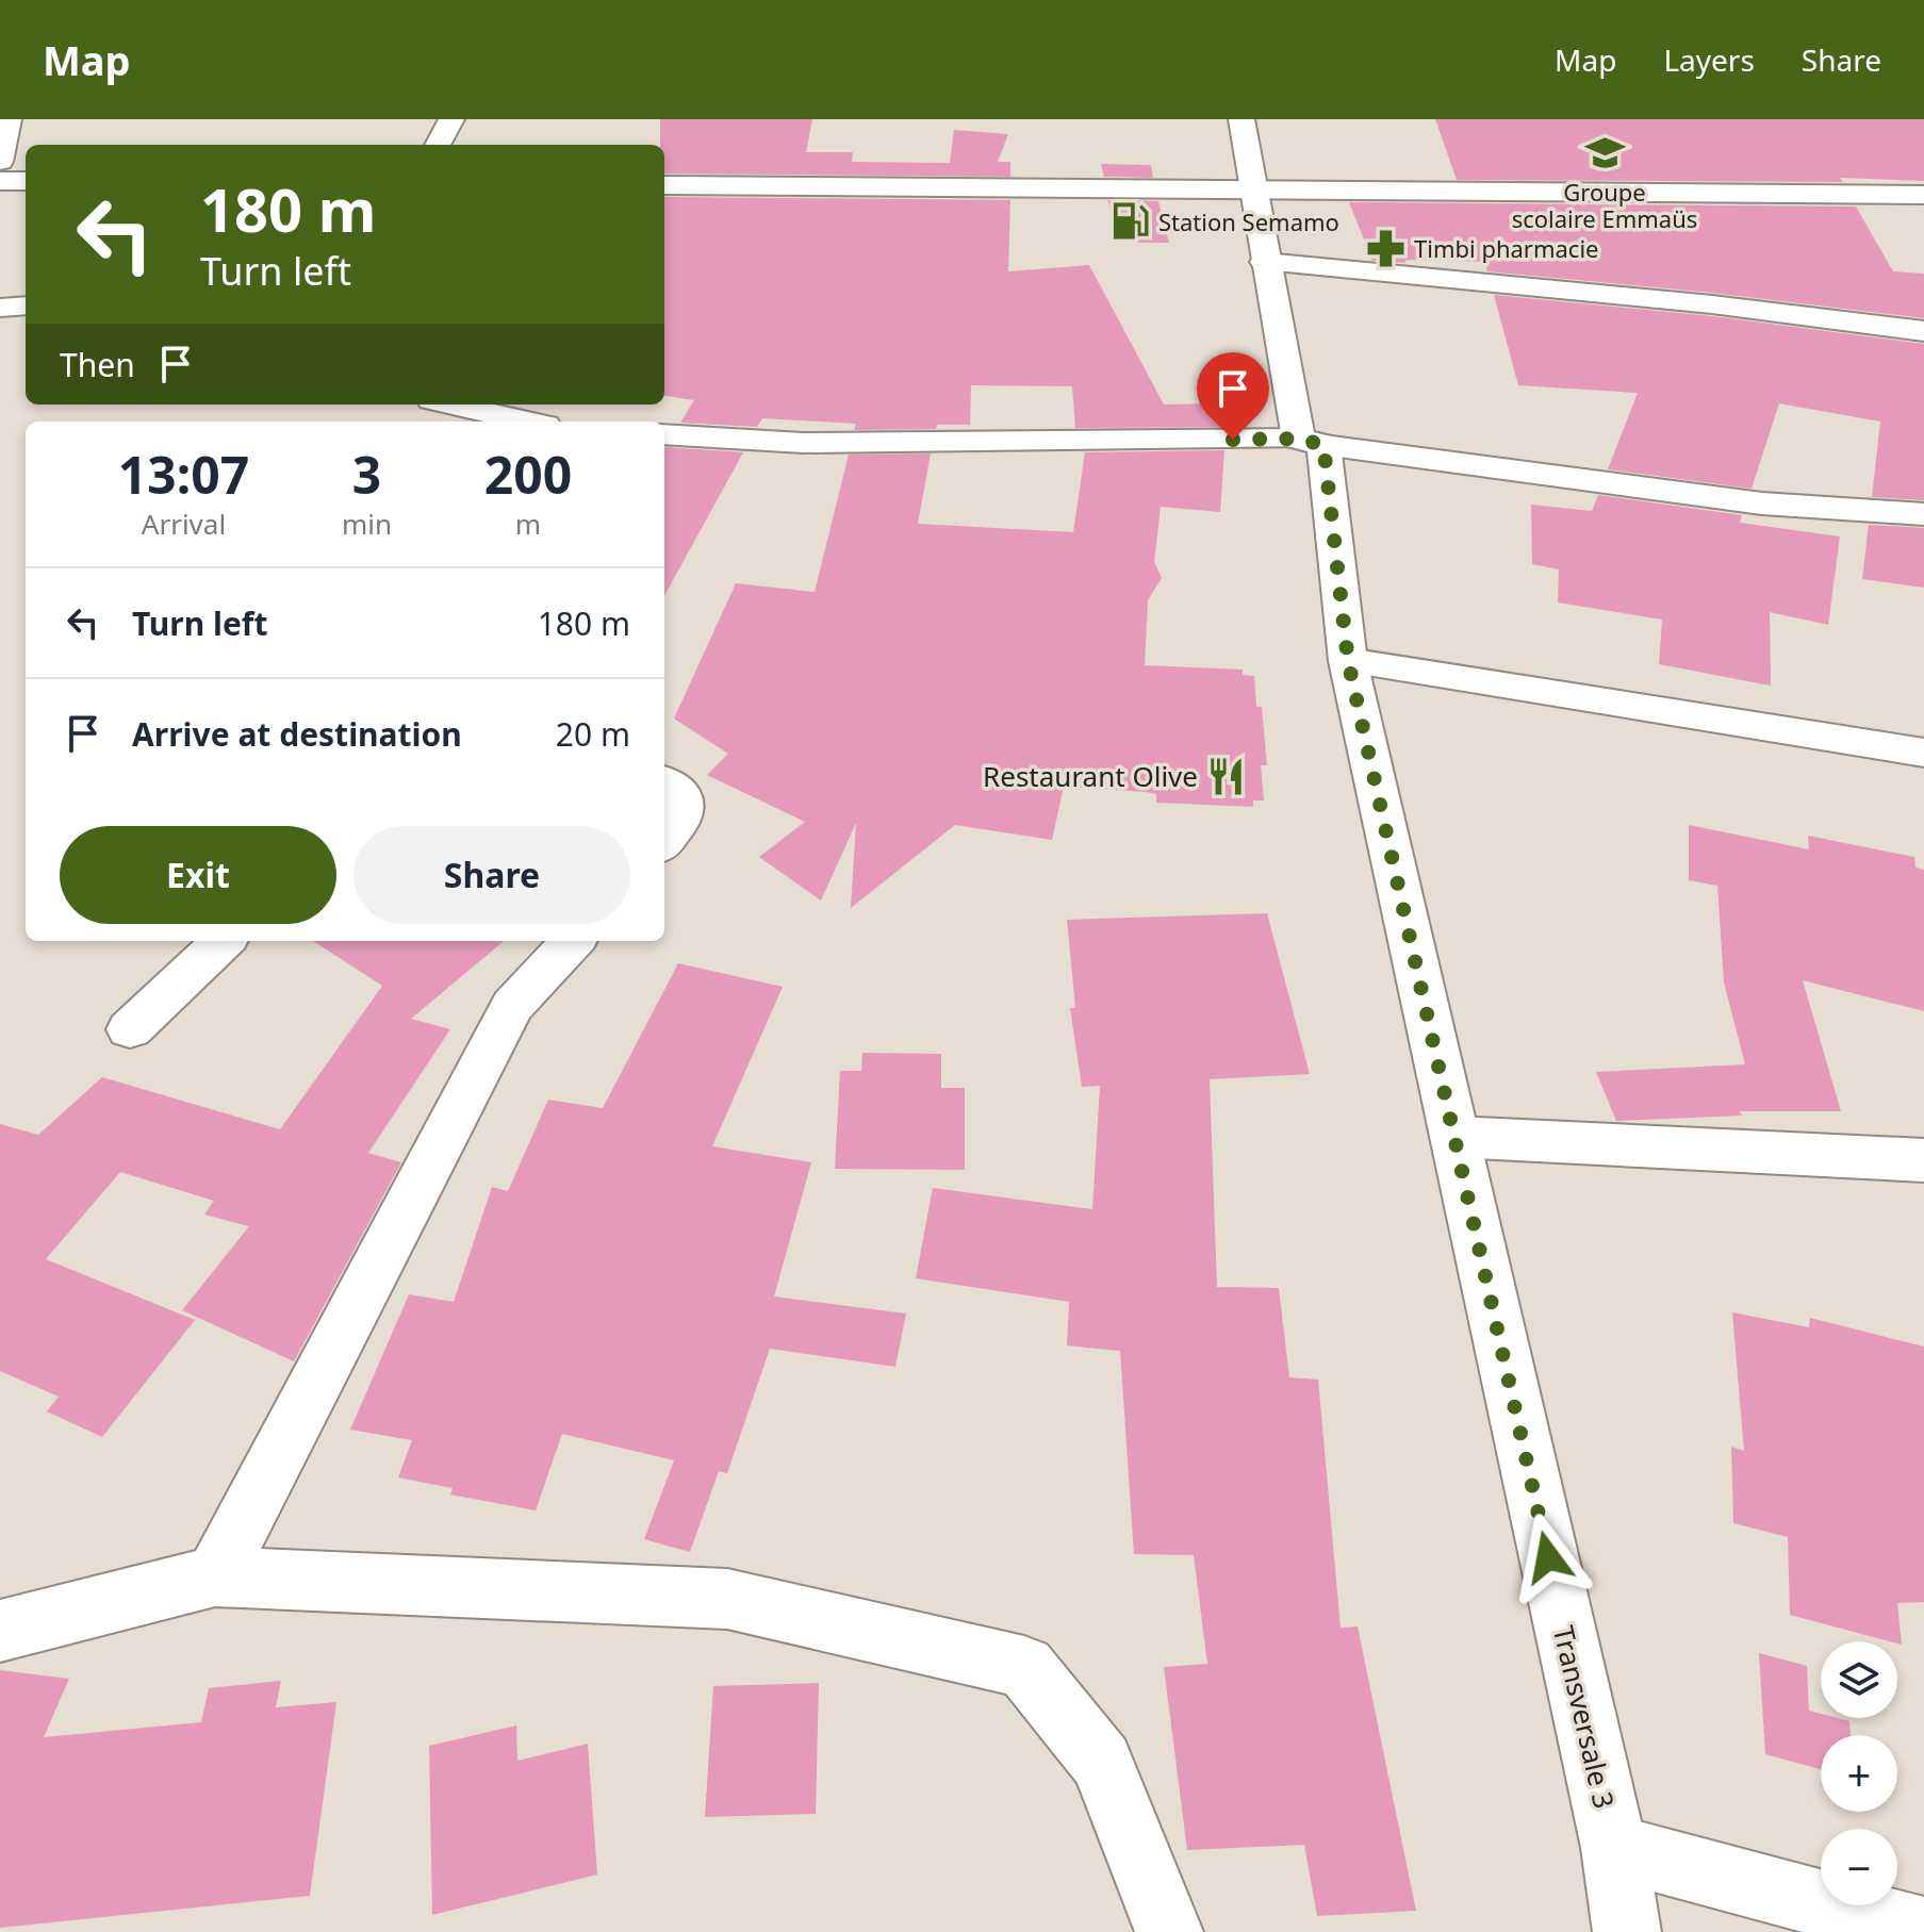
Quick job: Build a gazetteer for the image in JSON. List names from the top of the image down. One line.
{"streets":{"street":["Transversale 3"]},"places":{"school or university":["Groupe scolaire Emmaüs"],"fuel station":["Station Semamo"],"pharmacy":["Timbi pharmacie"],"restaurant":["Restaurant Olive"]},"page":{"header":"Map","nav":["Map","Layers","Share"],"turn":["180 m","Turn left"],"then":"Then","eta":["13:07","Arrival","3","min","200","m"],"list":[{"name":"Turn left","value":"180 m"},{"name":"Arrive at destination","value":"20 m"}],"buttons":["Exit","Share"],"map_buttons":["+","−"]}}
